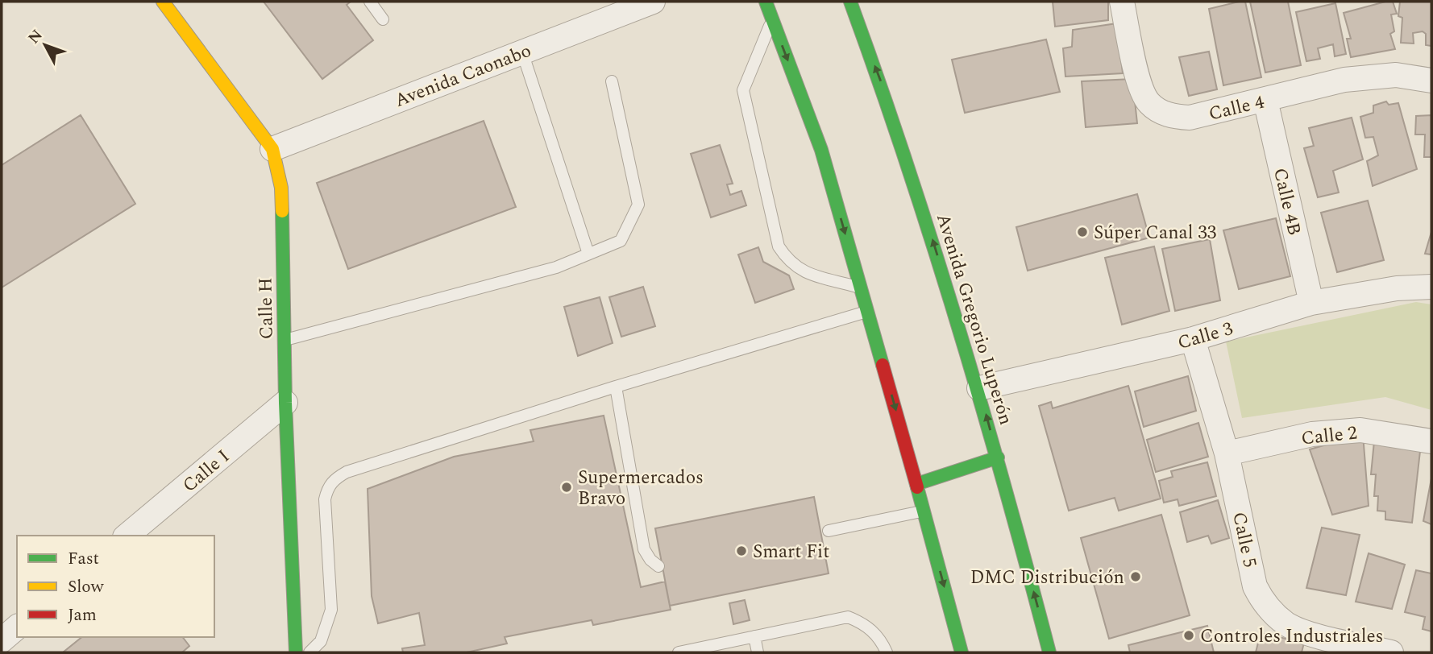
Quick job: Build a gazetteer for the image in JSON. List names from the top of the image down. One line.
{"streets":{"main road":["Calle H","Avenida Gregorio Luperón"],"street":["Avenida Caonabo","Calle 4","Calle 4B","Calle 3","Calle 2","Calle I","Calle 5"]},"crossings":[["Avenida Caonabo","Calle H"],["Calle 4","Calle 4B"],["Calle 4B","Calle 3"],["Calle H","Calle I"],["Avenida Gregorio Luperón","Calle 3"],["Calle 3","Calle 5"],["Calle 2","Calle 5"]],"places":["Súper Canal 33","Supermercados Bravo","Smart Fit","DMC Distribución","Controles Industriales"],"legend":["Fast","Slow","Jam"],"north":"top left"}
